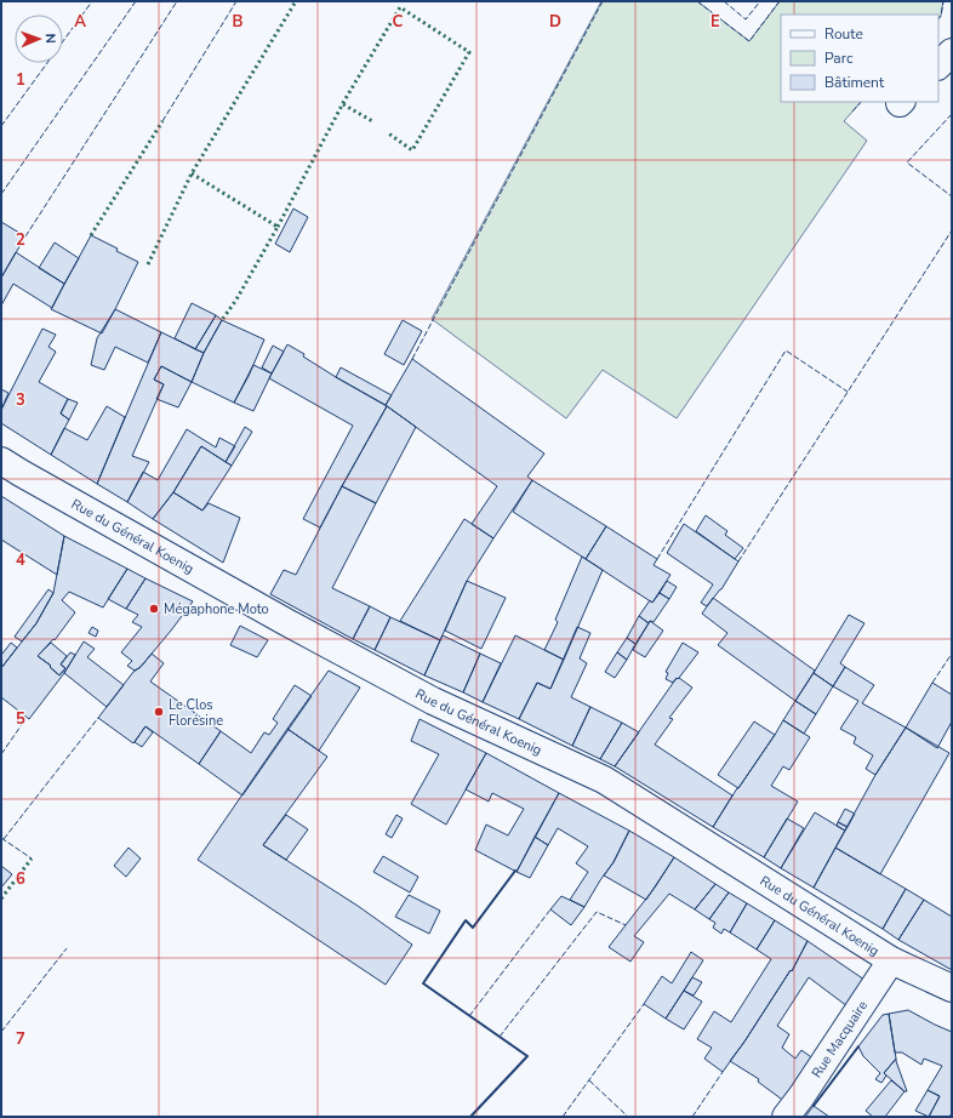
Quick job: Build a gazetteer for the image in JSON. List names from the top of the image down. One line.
{"streets":{"street":["Rue du Général Koenig","Rue Macquaire"]},"crossings":[["Rue du Général Koenig","Rue Macquaire"]],"places":["Mégaphone Moto","Le Clos Florésine"],"legend":["Route","Parc","Bâtiment"],"north":"right","grid":{"columns":["A","B","C","D","E"],"rows":["1","2","3","4","5","6","7"]}}
